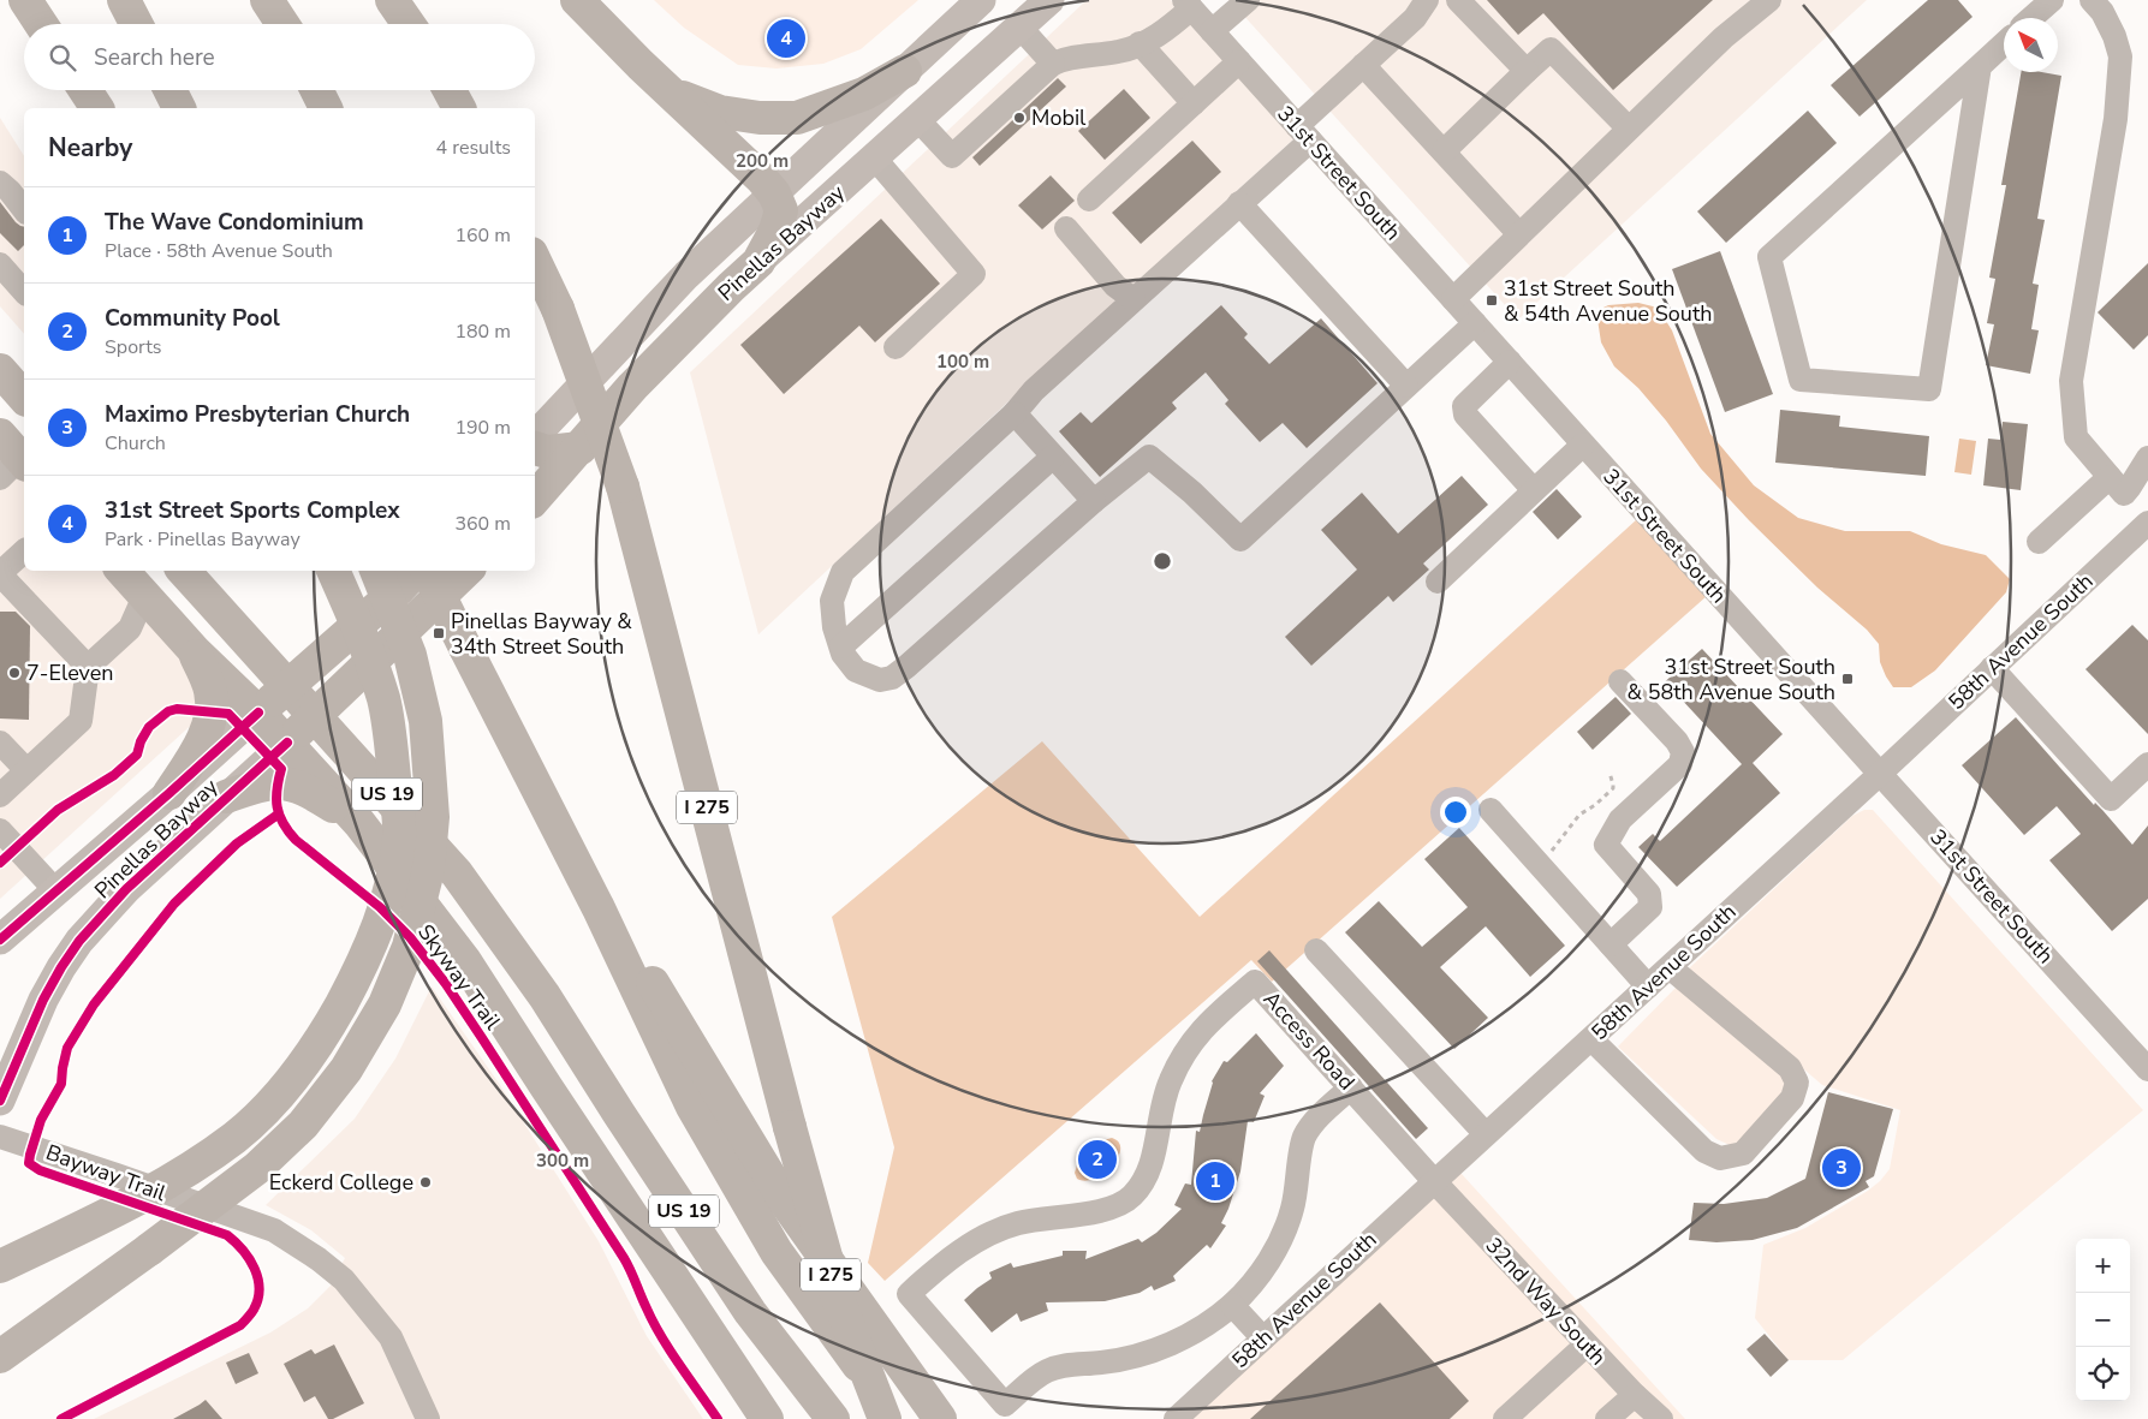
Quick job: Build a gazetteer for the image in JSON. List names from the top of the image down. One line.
{"streets":{"highway":["Pinellas Bayway","US 19","I 275"],"street":["31st Street South","58th Avenue South","Access Road","32nd Way South"],"cycle path":["Skyway Trail","Bayway Trail"]},"crossings":[["31st Street South","58th Avenue South"],["Pinellas Bayway","US 19"],["58th Avenue South","Access Road"],["58th Avenue South","32nd Way South"],["Access Road","32nd Way South"]],"places":{"other":["Mobil","7-Eleven","Eckerd College"],"transit":["31st Street South & 54th Avenue South","Pinellas Bayway & 34th Street South","31st Street South & 58th Avenue South"]},"north":"top left","page":{"pins":["4","2","3","1"],"search":"Search here","heading":["Nearby","4 results"],"list":[{"mark":"1","name":"The Wave Condominium","note":"Place · 58th Avenue South","value":"160 m"},{"mark":"2","name":"Community Pool","note":"Sports","value":"180 m"},{"mark":"3","name":"Maximo Presbyterian Church","note":"Church","value":"190 m"},{"mark":"4","name":"31st Street Sports Complex","note":"Park · Pinellas Bayway","value":"360 m"}],"map_buttons":["+","−"]},"rings":["200 m","100 m","300 m"]}
